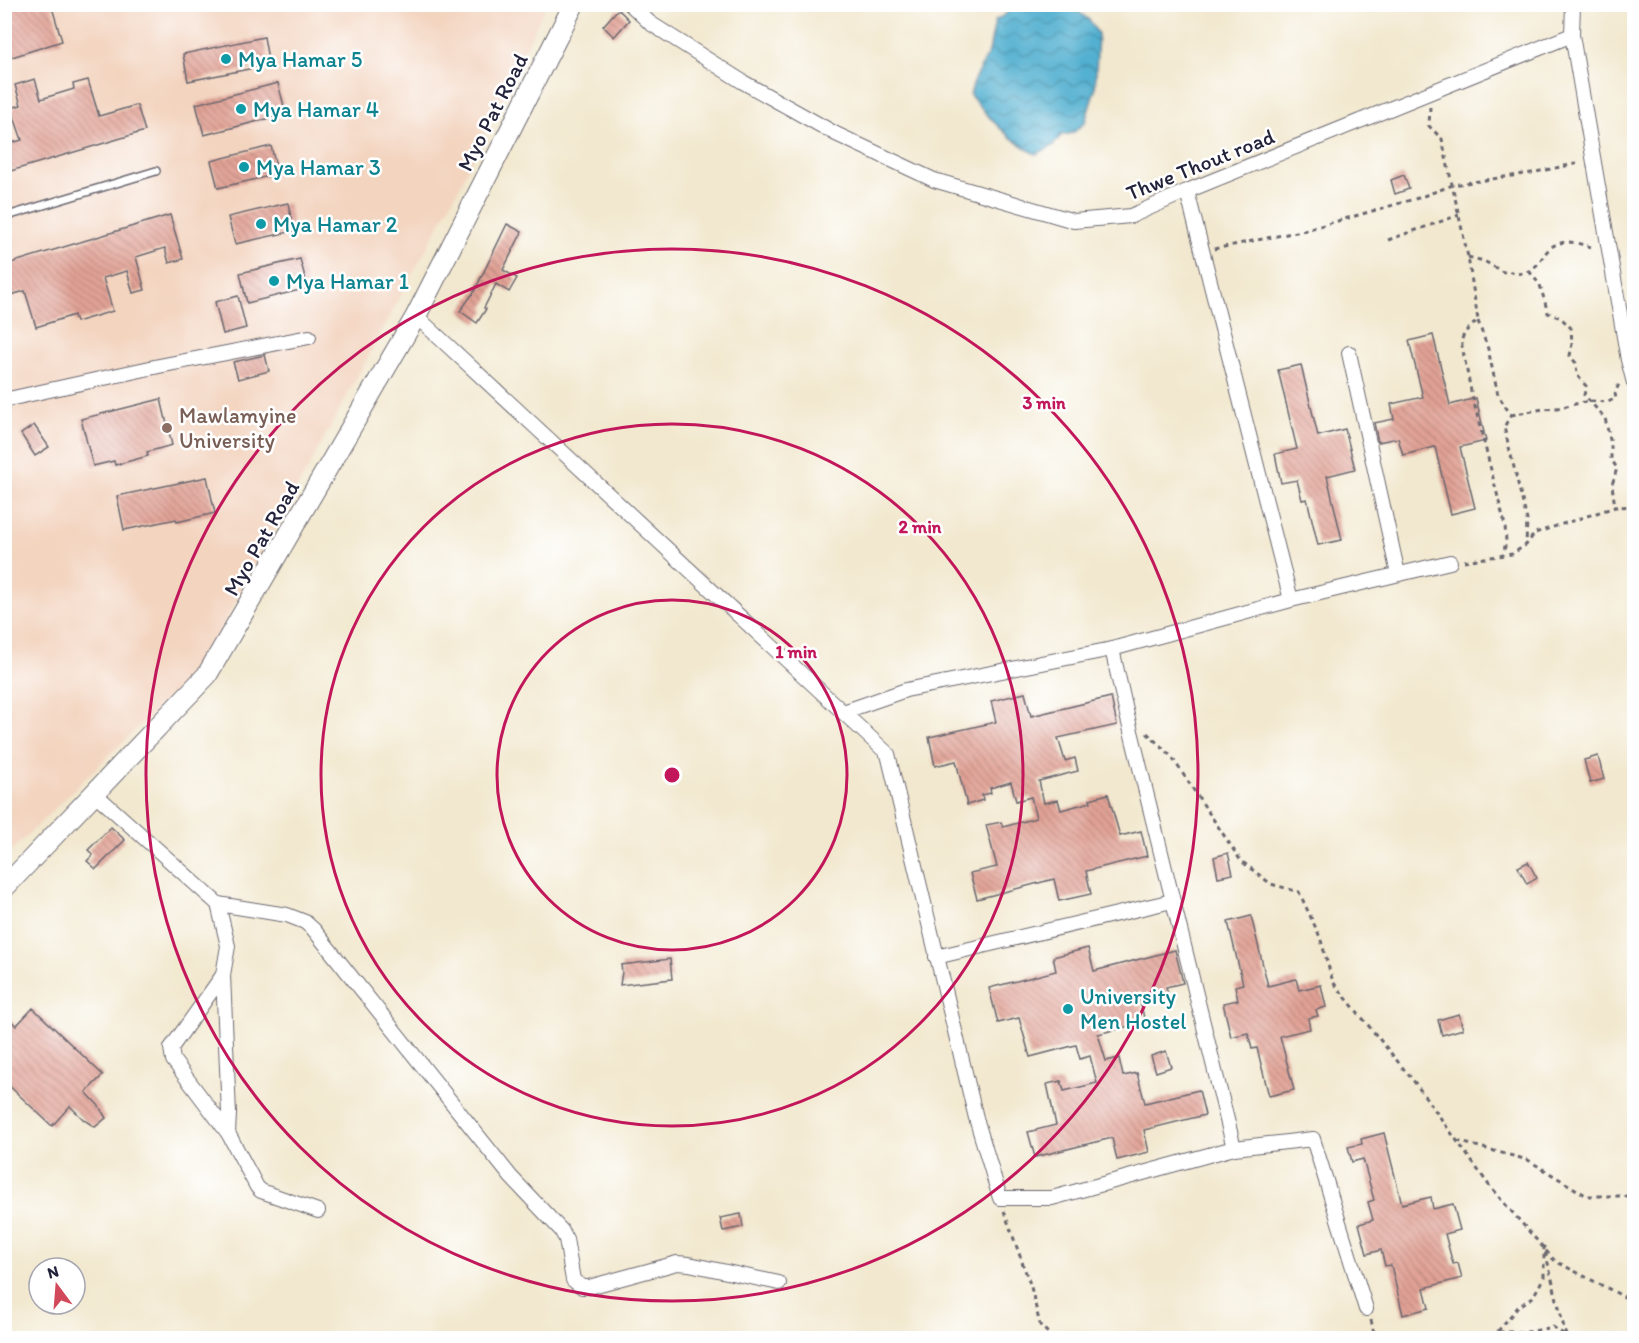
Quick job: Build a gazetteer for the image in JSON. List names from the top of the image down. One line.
{"streets":{"main road":["Myo Pat Road"],"street":["Thwe Thout road"]},"places":["Mya Hamar 5","Mya Hamar 4","Mya Hamar 3","Mya Hamar 2","Mya Hamar 1","Mawlamyine University","University Men Hostel"],"north":"top","rings":["3 min","2 min","1 min"]}
